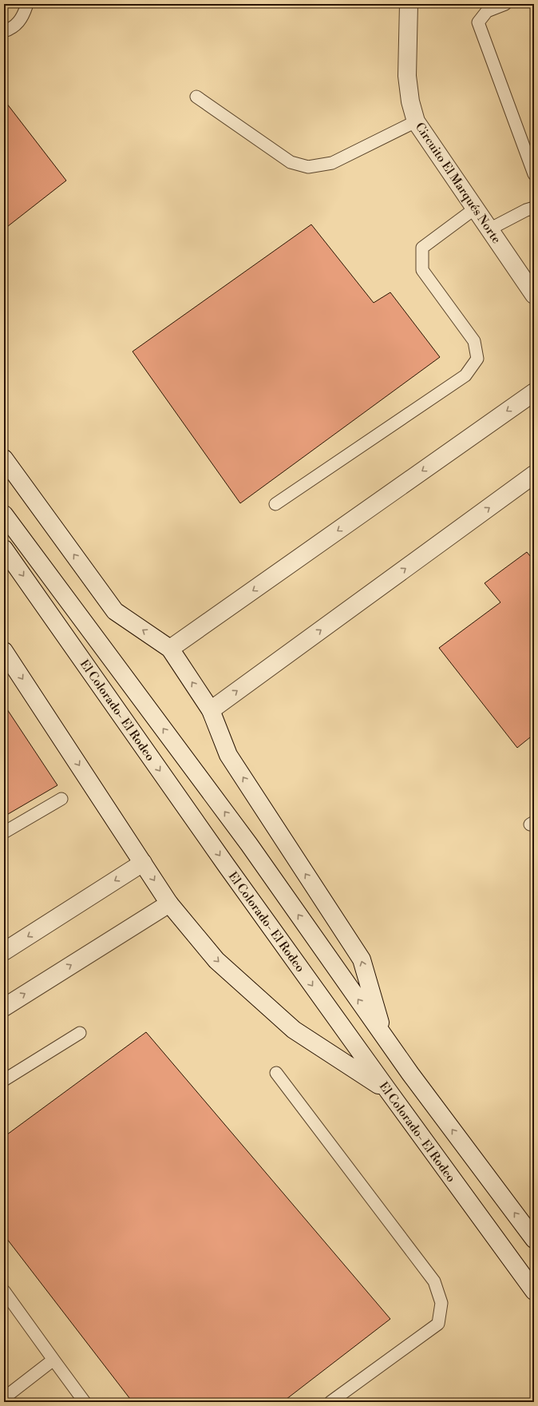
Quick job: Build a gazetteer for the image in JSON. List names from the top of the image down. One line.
{"streets":{"main road":["Circuito El Marqués Norte","El Colorado- El Rodeo"]}}
